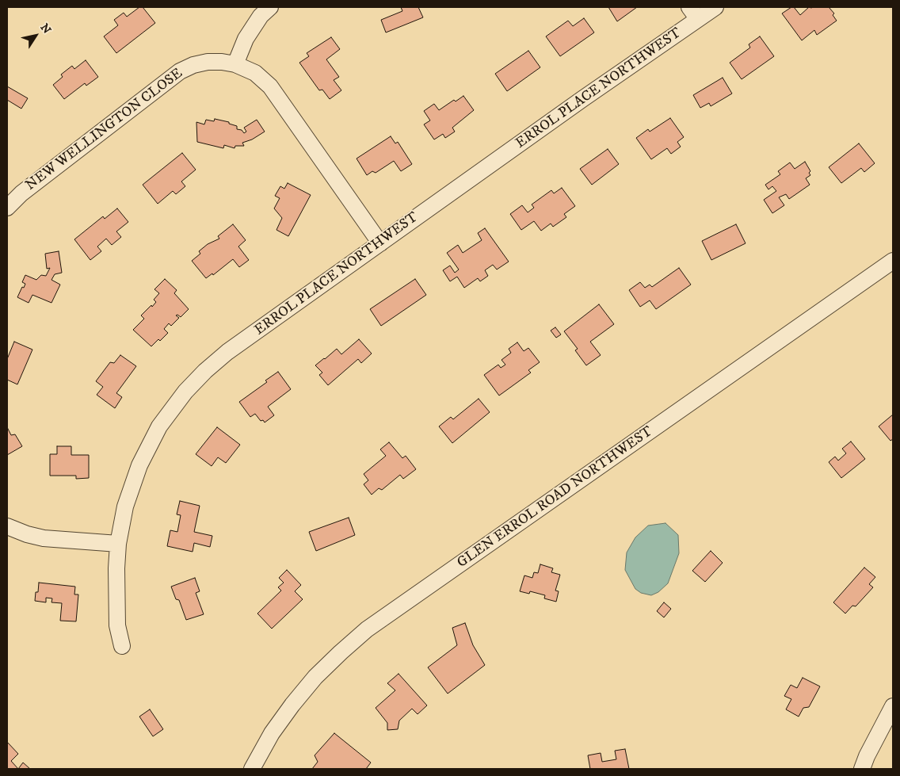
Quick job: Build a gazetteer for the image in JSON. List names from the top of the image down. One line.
{"streets":{"street":["ERROL PLACE NORTHWEST","NEW WELLINGTON CLOSE","GLEN ERROL ROAD NORTHWEST"]},"crossings":[["ERROL PLACE NORTHWEST","NEW WELLINGTON CLOSE"]],"north":"top right"}
